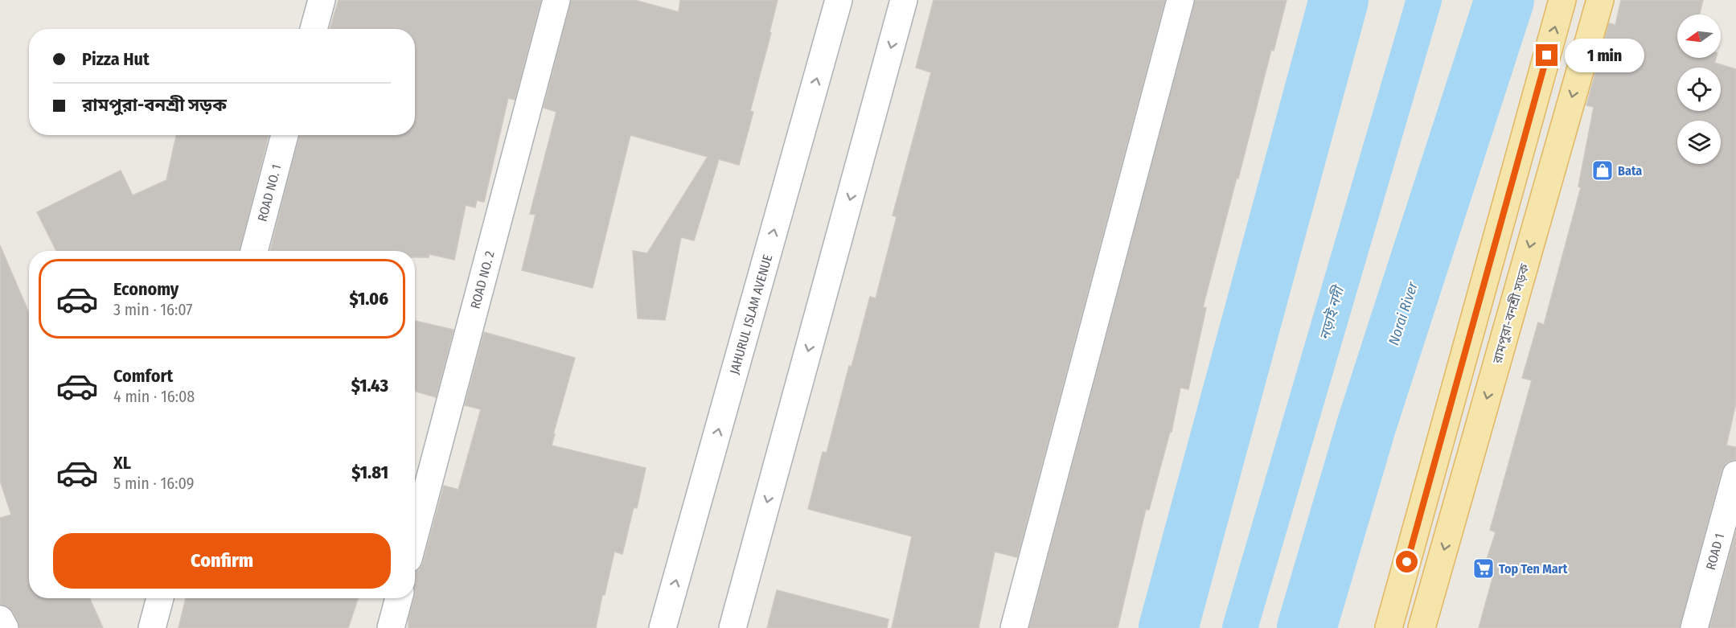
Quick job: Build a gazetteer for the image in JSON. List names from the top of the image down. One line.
{"streets":{"main road":["রামপুরা-বনশ্রী সড়ক"],"street":["ROAD NO. 1","ROAD NO. 2","JAHURUL ISLAM AVENUE","ROAD 1"]},"water":["নড়াই নদী","Norai River"],"places":{"shop":["Bata"],"supermarket":["Top Ten Mart"]},"north":"left","page":{"banner":["Pizza Hut","রামপুরা-বনশ্রী সড়ক"],"bubble":"1 min","list":[{"name":"Economy","note":"3 min · 16:07","value":"$1.06"},{"name":"Comfort","note":"4 min · 16:08","value":"$1.43"},{"name":"XL","note":"5 min · 16:09","value":"$1.81"}],"buttons":"Confirm"}}
